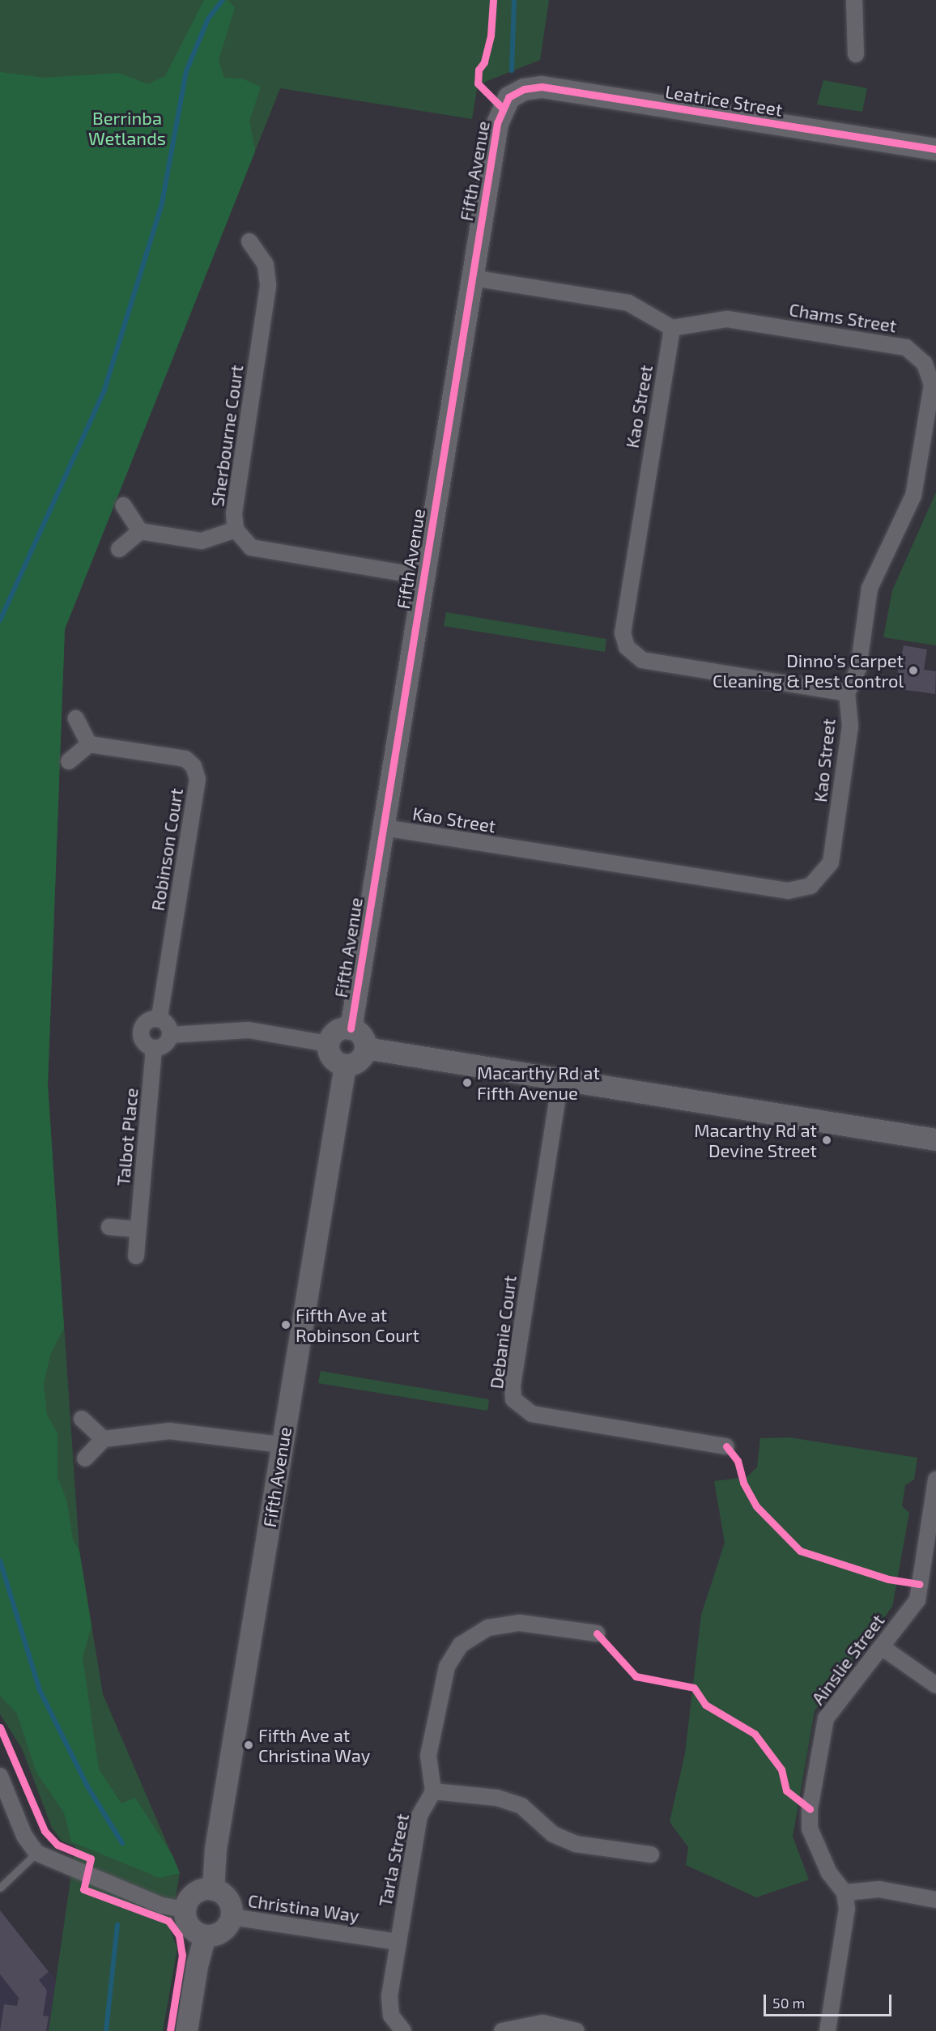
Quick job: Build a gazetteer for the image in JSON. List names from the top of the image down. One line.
{"streets":{"street":["Leatrice Street","Fifth Avenue","Chams Street","Kao Street","Sherbourne Court","Robinson Court","Talbot Place","Debanie Court","Ainslie Street","Tarla Street","Christina Way"]},"crossings":[["Leatrice Street","Fifth Avenue"],["Fifth Avenue","Kao Street"],["Fifth Avenue","Sherbourne Court"],["Fifth Avenue","Christina Way"],["Chams Street","Kao Street"],["Robinson Court","Talbot Place"],["Tarla Street","Christina Way"]],"parks":["Berrinba Wetlands"],"places":["Dinno's Carpet Cleaning & Pest Control","Macarthy Rd at Fifth Avenue","Macarthy Rd at Devine Street","Fifth Ave at Robinson Court","Fifth Ave at Christina Way"],"scale_bar":"50 m"}
